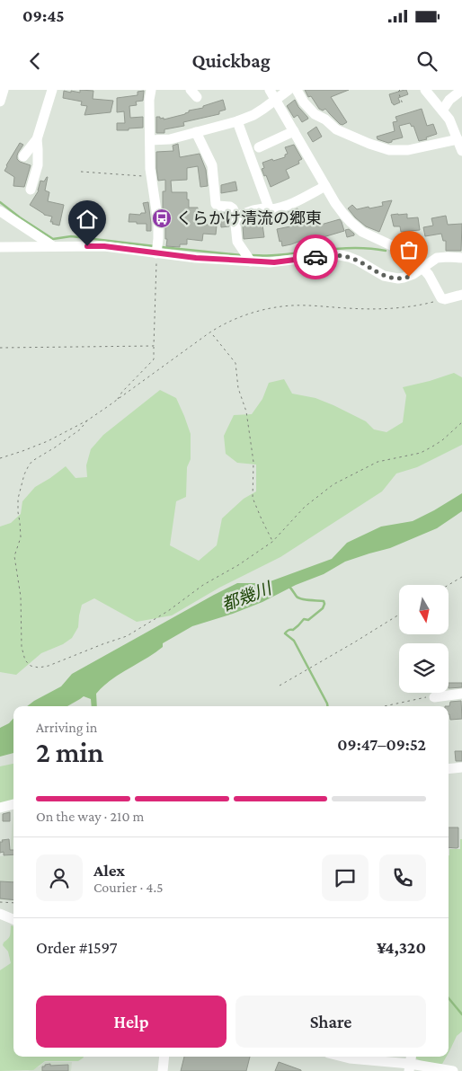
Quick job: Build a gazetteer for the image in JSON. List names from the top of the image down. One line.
{"water":["都幾川"],"places":{"bus stop":["くらかけ清流の郷東"]},"north":"bottom","page":{"status":"09:45","header":"Quickbag","heading":["2 min","Arriving in","09:47–09:52"],"panel":["Alex","Courier · 4.5","Order #1597","¥4,320"],"bar":"On the way · 210 m","buttons":["Help","Share"]}}
